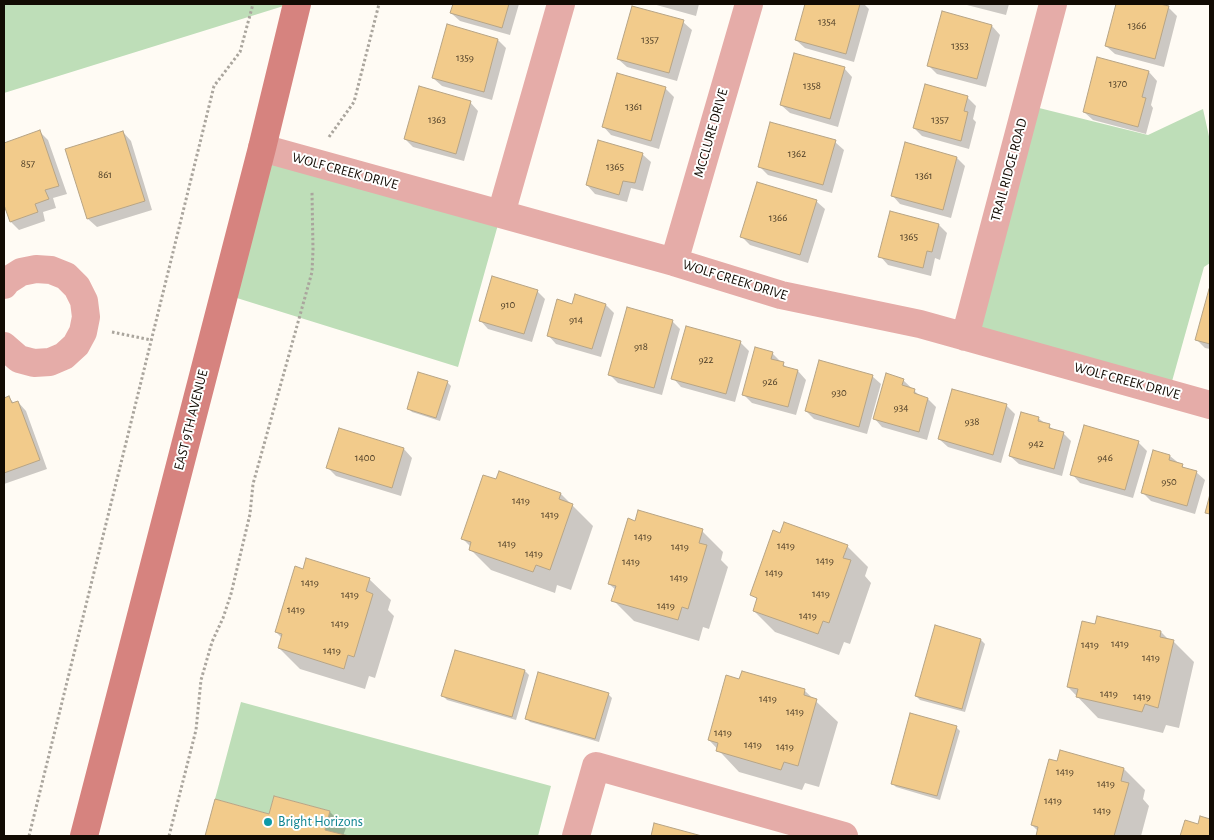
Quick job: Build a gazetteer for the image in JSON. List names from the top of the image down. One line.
{"streets":{"main road":["EAST 9TH AVENUE"],"street":["MCCLURE DRIVE","TRAIL RIDGE ROAD","WOLF CREEK DRIVE"]},"crossings":[["MCCLURE DRIVE","WOLF CREEK DRIVE"],["TRAIL RIDGE ROAD","WOLF CREEK DRIVE"],["WOLF CREEK DRIVE","EAST 9TH AVENUE"]],"places":["Bright Horizons"],"house_numbers":["1354","1366","1357","1353","1359","1370","1358","1361","1363","1357","1362","857","1365","861","1361","1366","1365","910","914","918","922","926","930","934","938","942","1400","946","950","1419","1419","1419","1419","1419","1419","1419","1419","1419","1419","1419","1419","1419","1419","1419","1419","1419","1419","1419","1419","1419","1419","1419","1419","1419","1419","1419","1419","1419","1419","1419","1419","1419"]}
